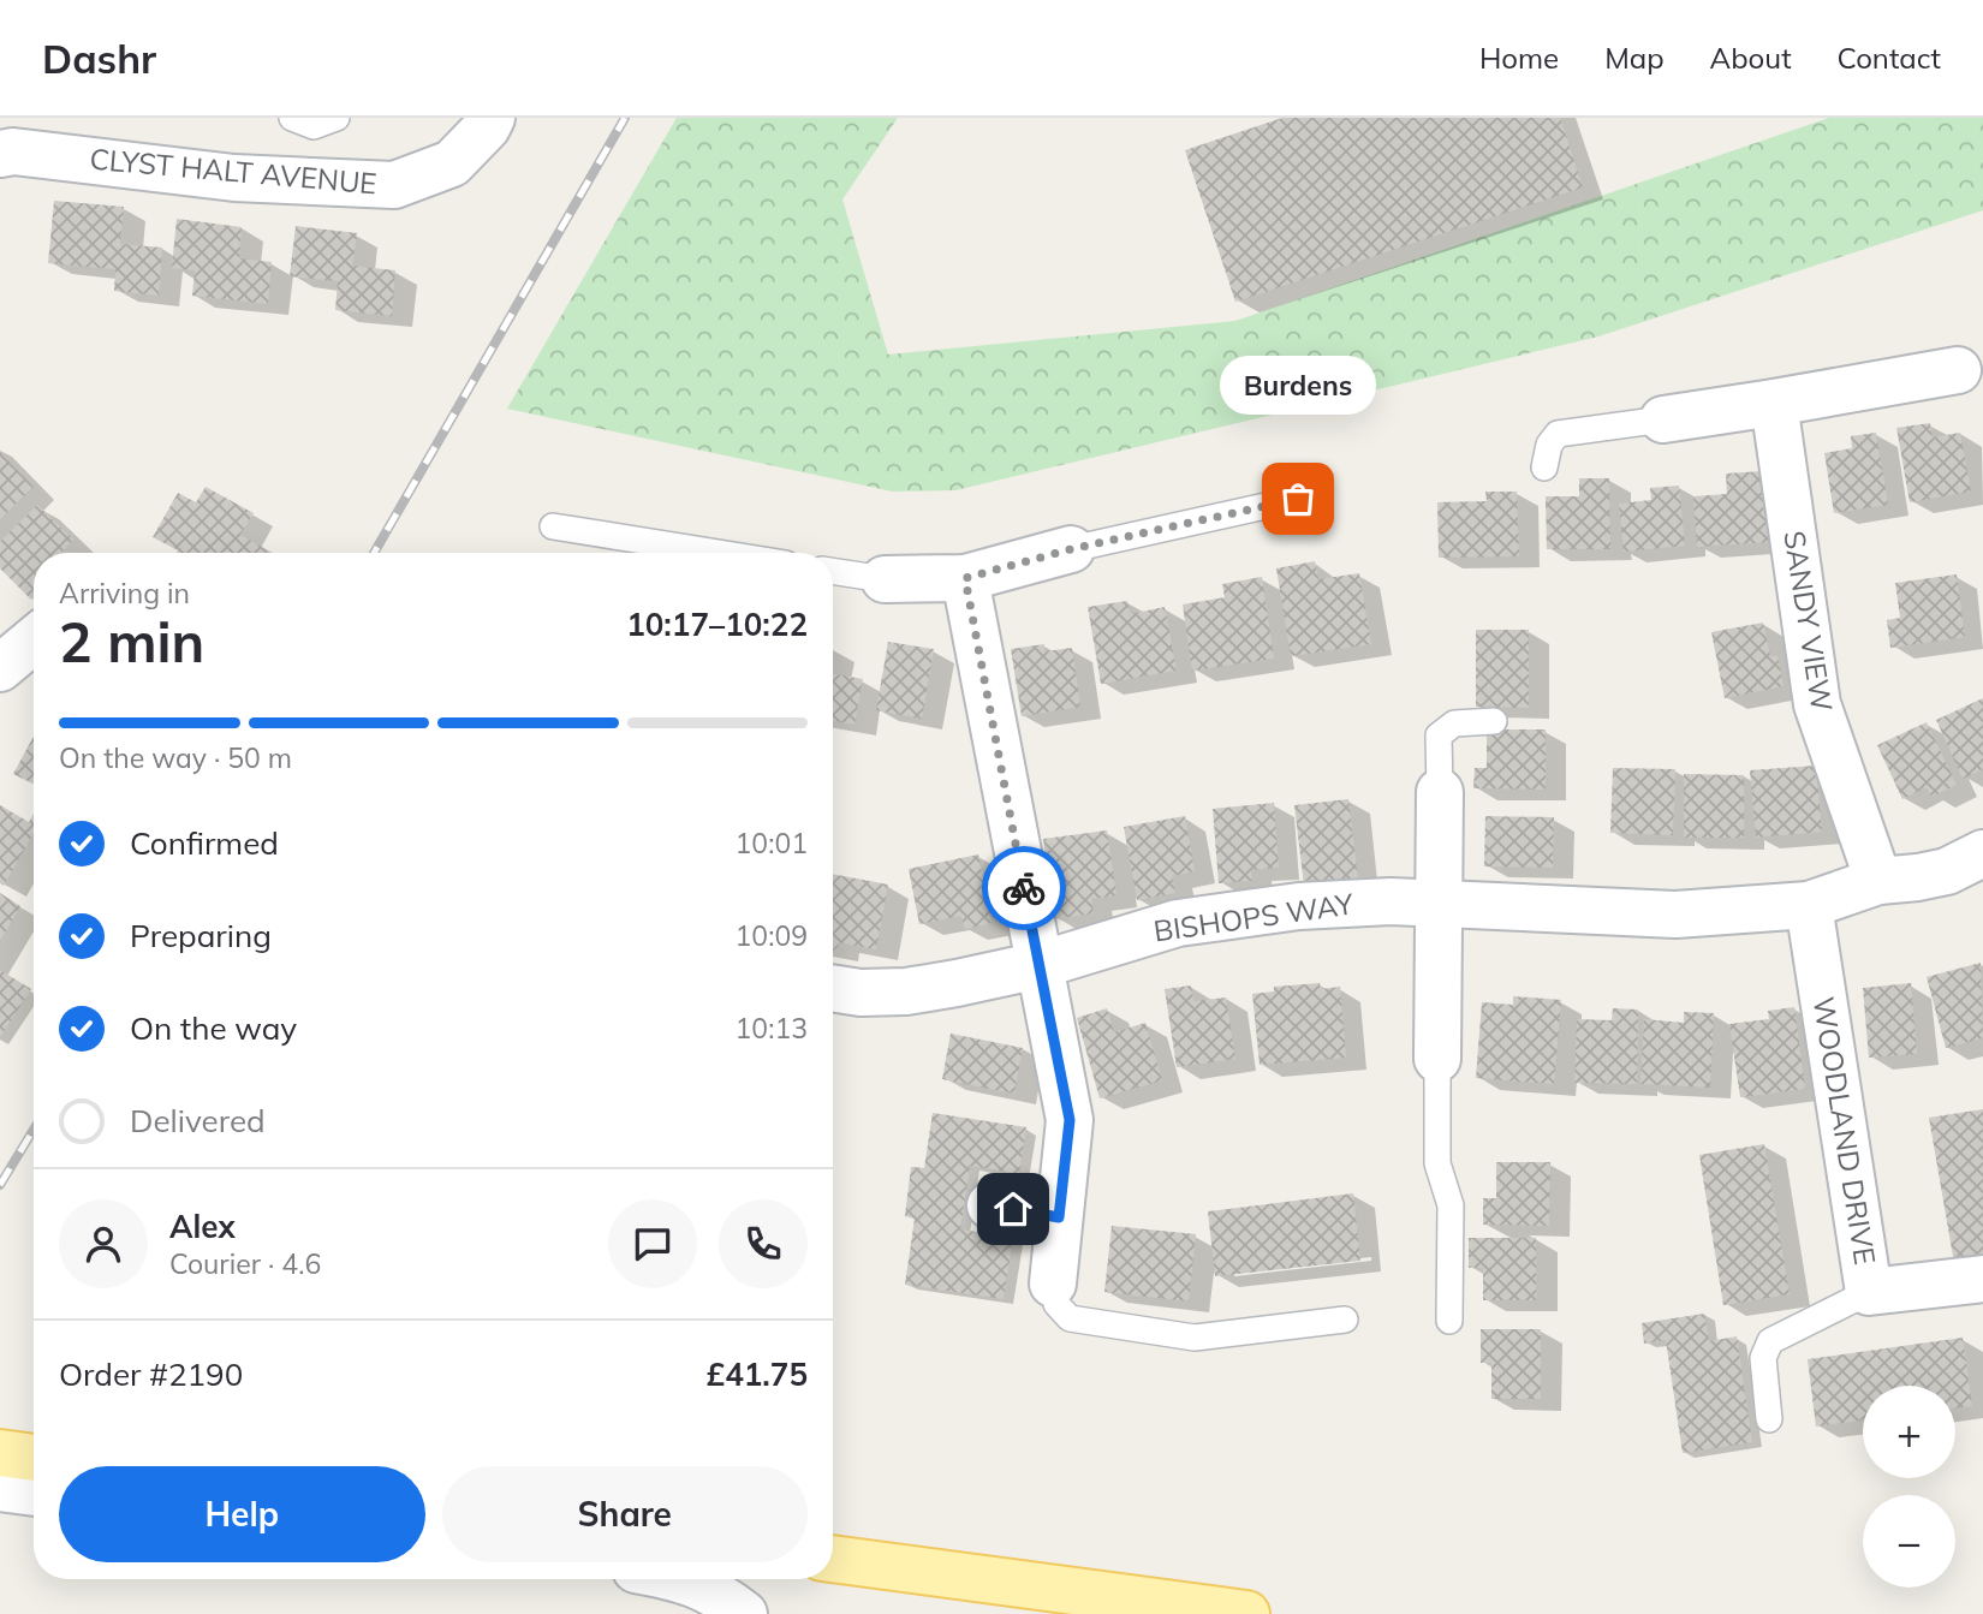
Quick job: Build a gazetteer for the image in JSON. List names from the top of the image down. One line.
{"streets":{"street":["CLYST HALT AVENUE","SANDY VIEW","BISHOPS WAY","WOODLAND DRIVE"]},"crossings":[["SANDY VIEW","BISHOPS WAY"],["BISHOPS WAY","WOODLAND DRIVE"]],"places":["Burdens"],"page":{"header":"Dashr","nav":["Home","Map","About","Contact"],"bubble":"Burdens","heading":["2 min","Arriving in","10:17–10:22"],"panel":["Alex","Courier · 4.6","Order #2190","£41.75"],"bar":"On the way · 50 m","list":[["Confirmed","10:01"],["Preparing","10:09"],["On the way","10:13"],"Delivered"],"map_buttons":["+","−"],"buttons":["Help","Share"]}}
